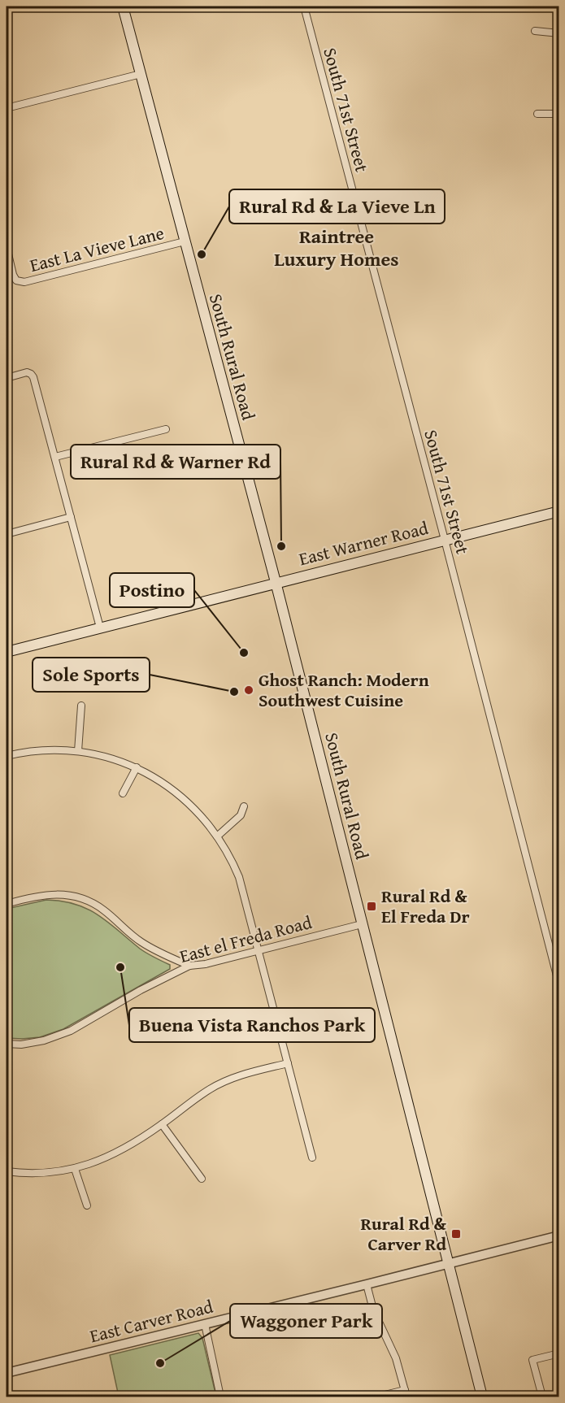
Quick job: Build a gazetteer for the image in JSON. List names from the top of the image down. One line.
{"streets":{"main road":["South Rural Road","East Warner Road"],"street":["South 71st Street","East La Vieve Lane","East el Freda Road","East Carver Road"]},"crossings":[["South 71st Street","East Warner Road"],["East La Vieve Lane","South Rural Road"],["South Rural Road","East Warner Road"],["South Rural Road","East el Freda Road"],["South Rural Road","East Carver Road"]],"districts":["Raintree Luxury Homes"],"places":{"other":["Rural Rd & La Vieve Ln","Rural Rd & Warner Rd","Postino","Ghost Ranch: Modern Southwest Cuisine","Sole Sports","Buena Vista Ranchos Park","Waggoner Park"],"transit":["Rural Rd & El Freda Dr","Rural Rd & Carver Rd"]}}
